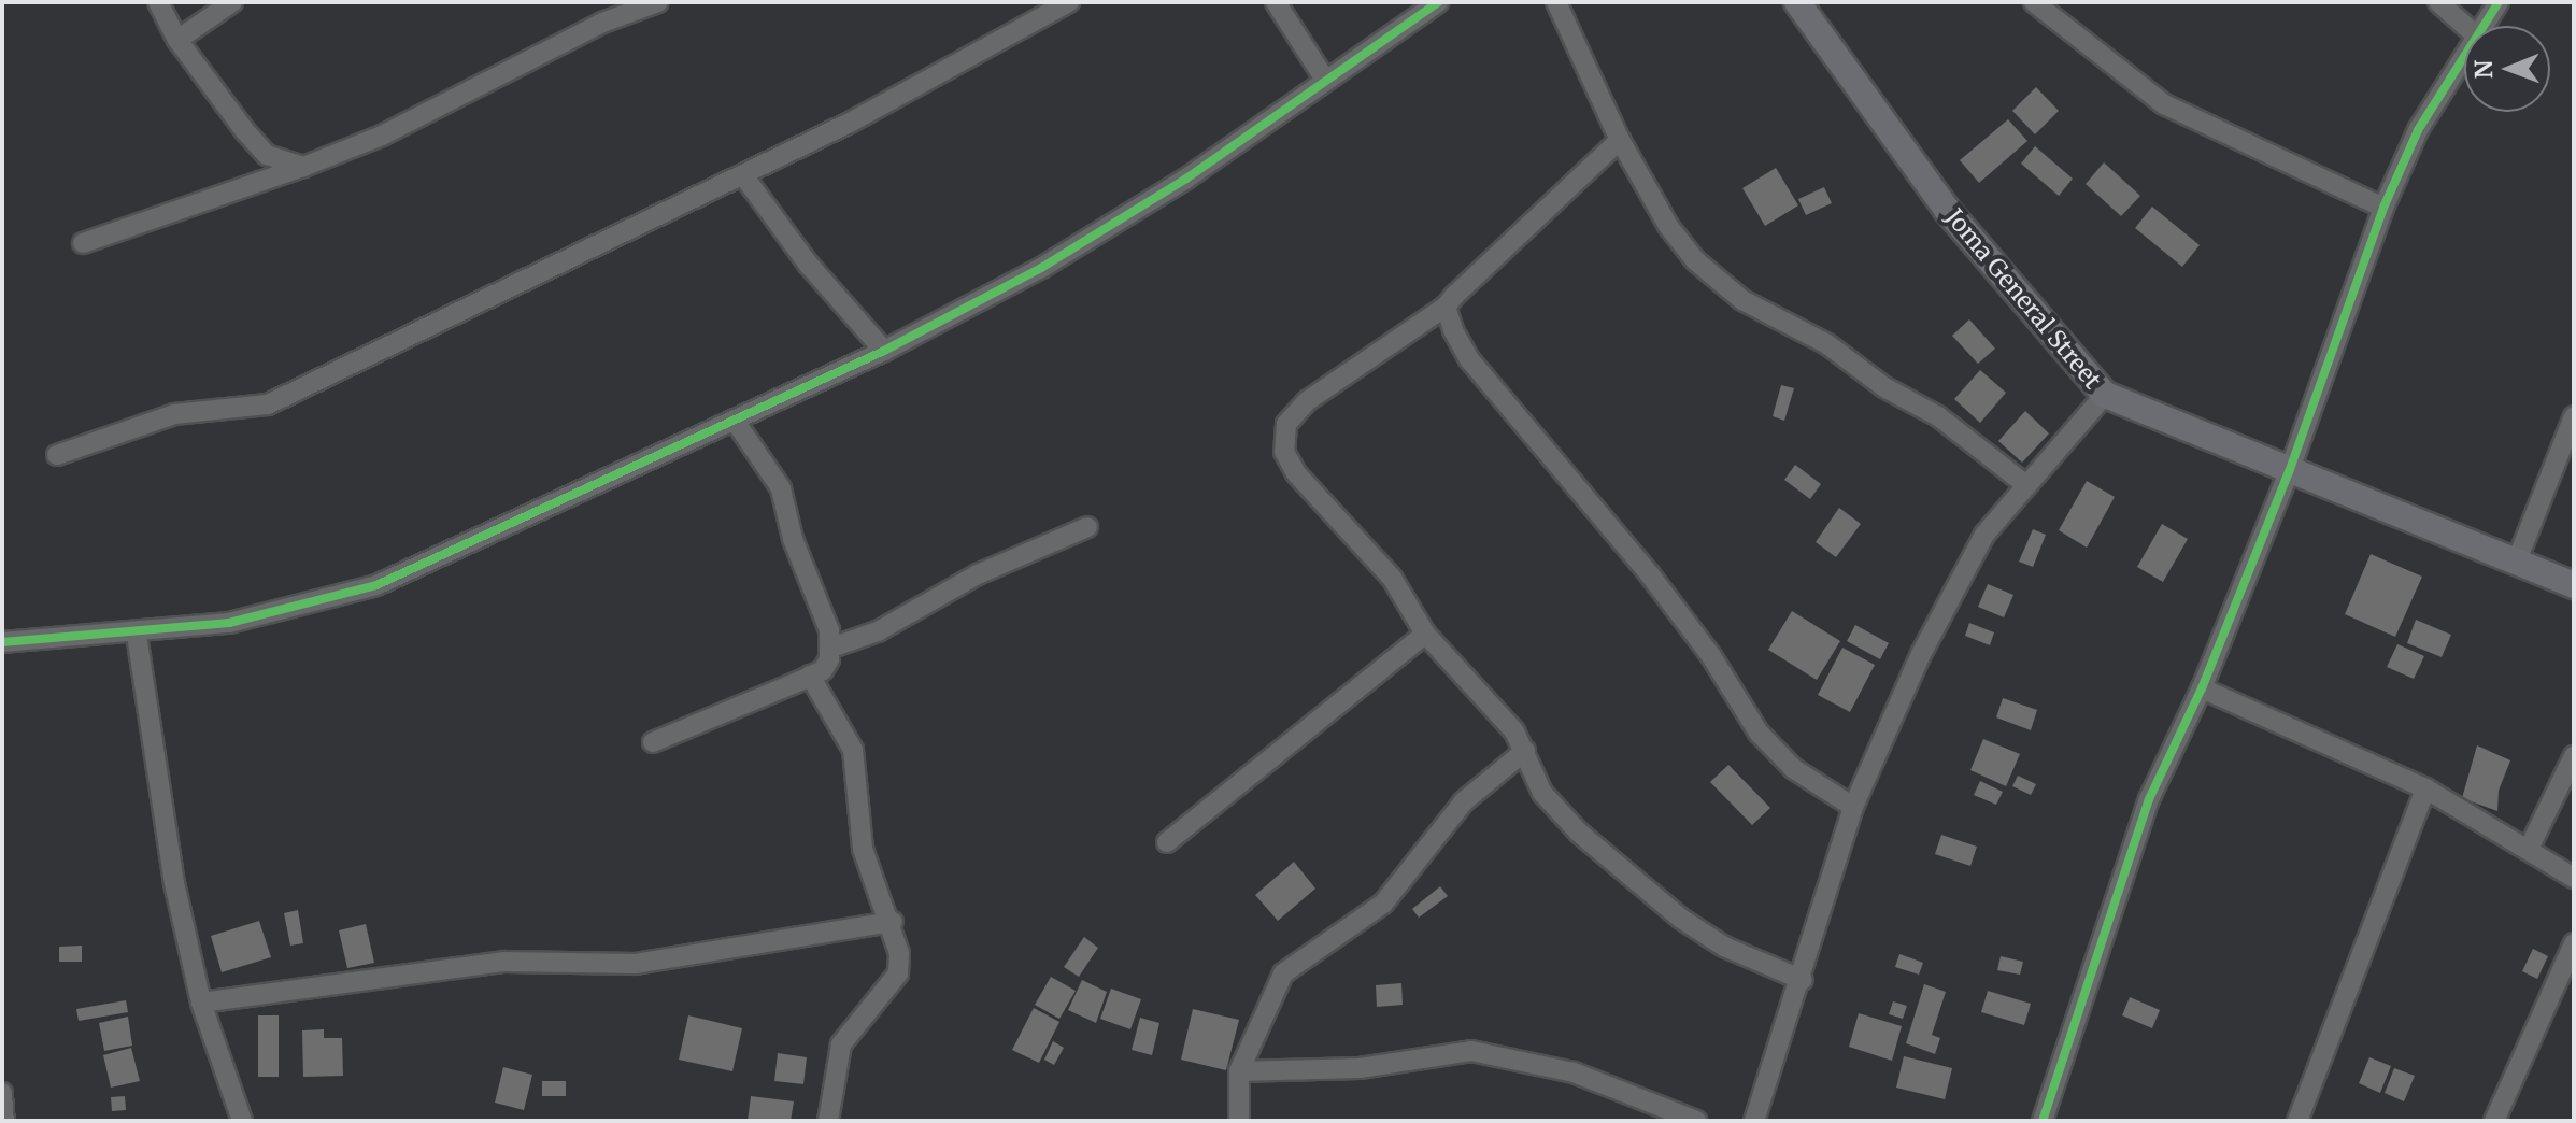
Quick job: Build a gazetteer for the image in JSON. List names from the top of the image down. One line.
{"streets":{"street":["Joma General Street"]},"north":"left"}
